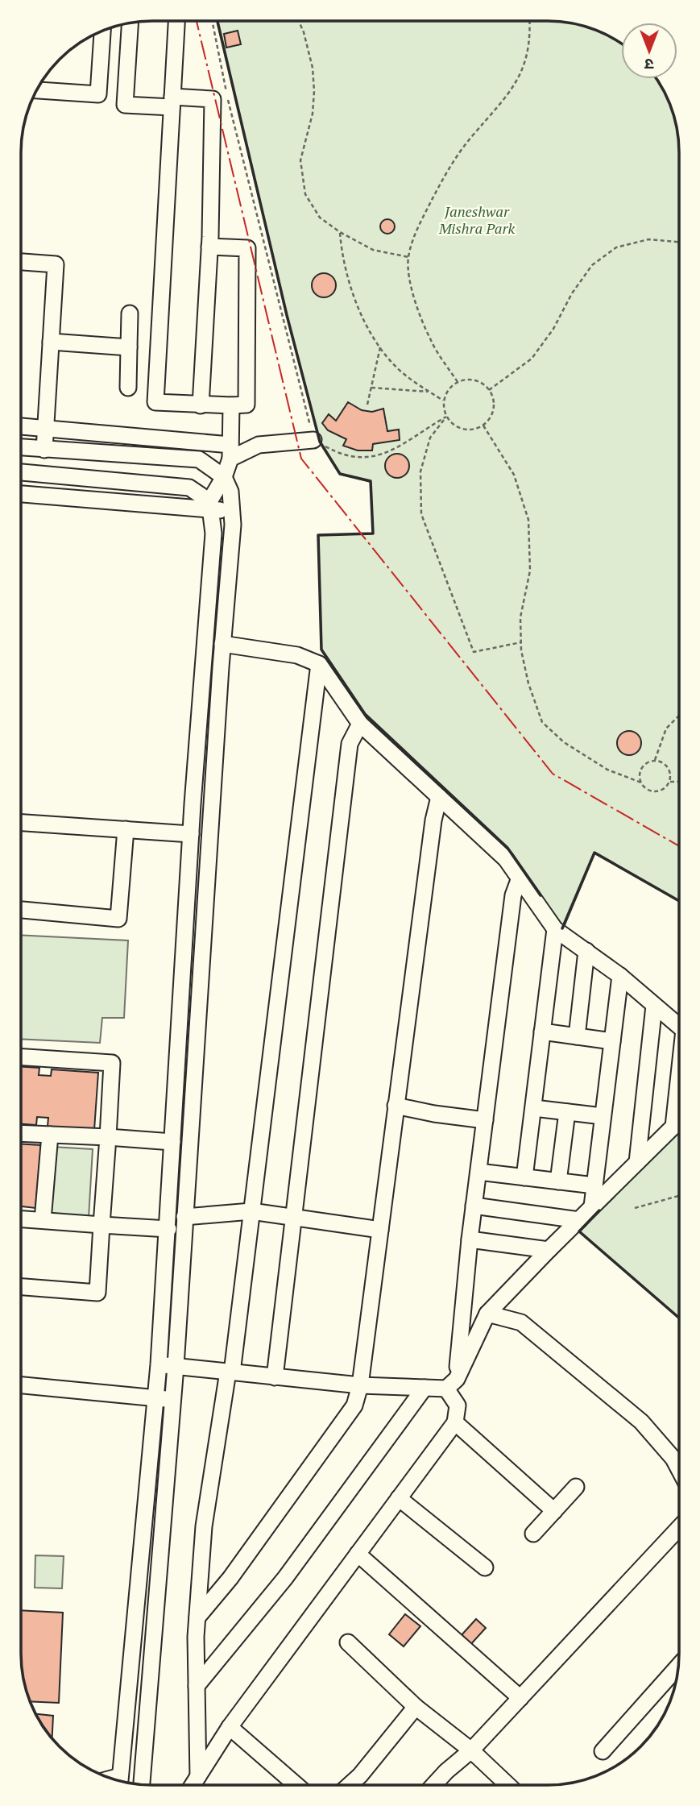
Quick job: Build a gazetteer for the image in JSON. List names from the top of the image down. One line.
{"parks":["Janeshwar Mishra Park"],"north":"bottom"}
